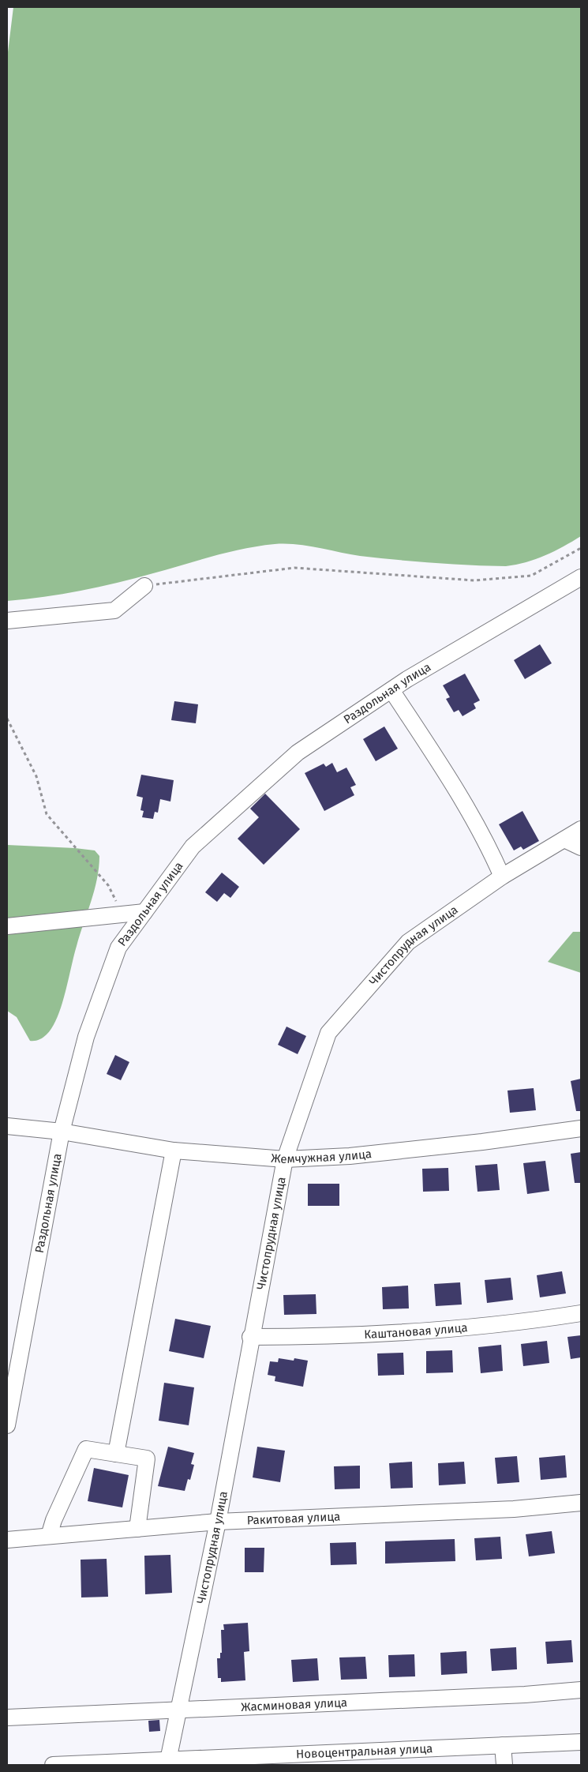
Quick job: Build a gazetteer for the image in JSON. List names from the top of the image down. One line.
{"streets":{"street":["Раздольная улица","Чистопрудная улица","Жемчужная улица","Каштановая улица","Ракитовая улица","Жасминовая улица","Новоцентральная улица"]},"crossings":[["Раздольная улица","Жемчужная улица"],["Чистопрудная улица","Жемчужная улица"],["Чистопрудная улица","Каштановая улица"],["Чистопрудная улица","Ракитовая улица"],["Чистопрудная улица","Жасминовая улица"],["Чистопрудная улица","Новоцентральная улица"]]}
